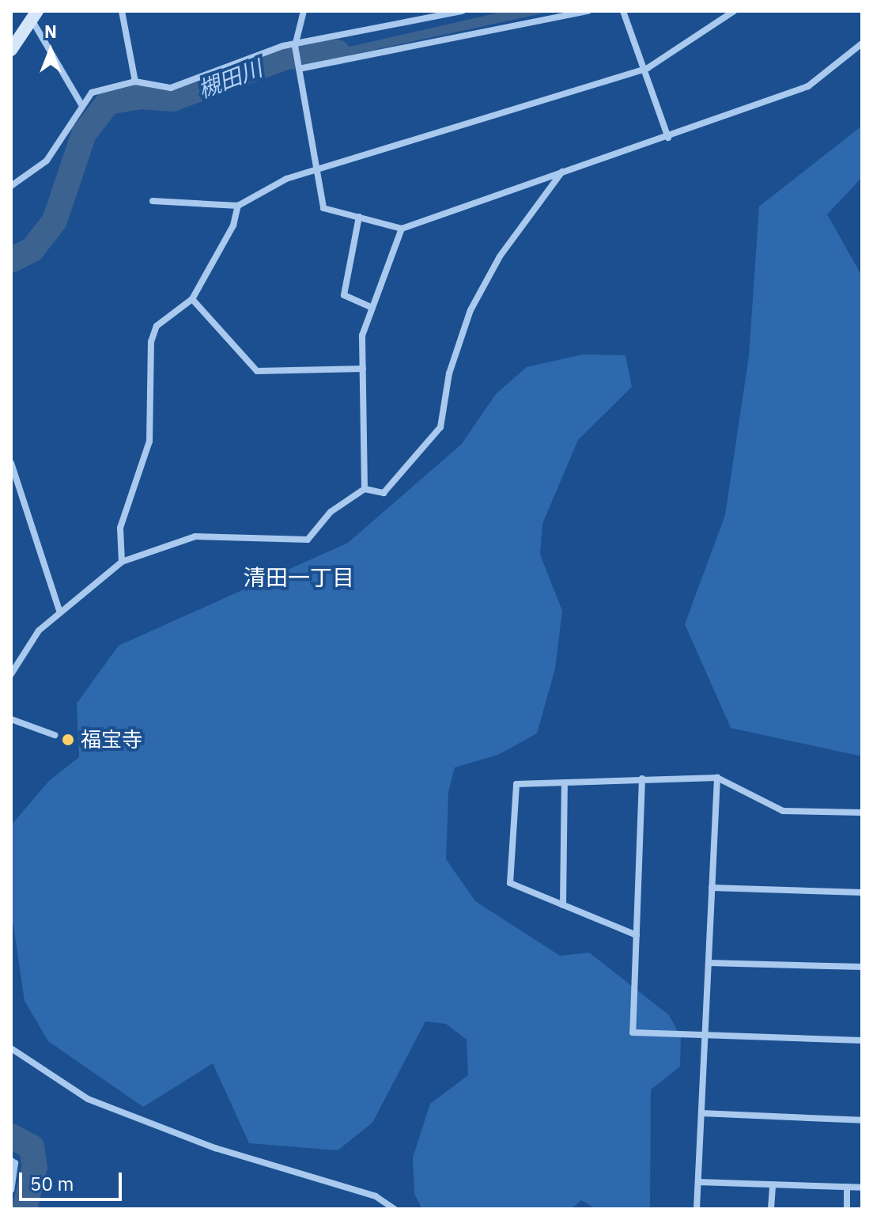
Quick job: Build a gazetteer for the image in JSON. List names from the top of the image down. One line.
{"districts":["清田一丁目"],"water":["槻田川"],"places":["福宝寺"],"scale_bar":"50 m","north":"top"}
